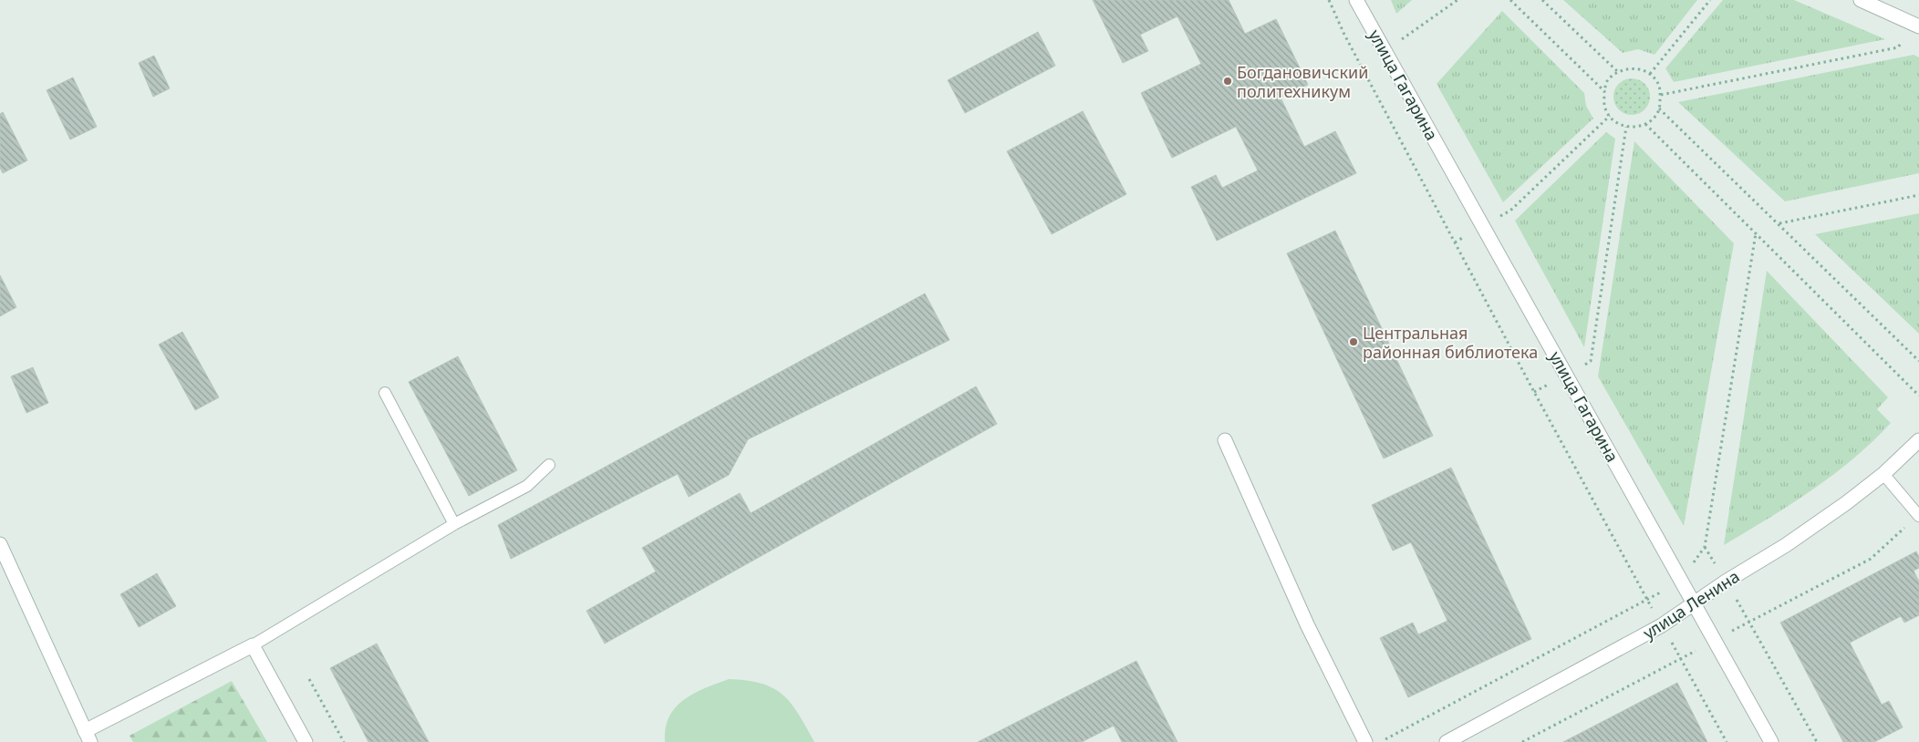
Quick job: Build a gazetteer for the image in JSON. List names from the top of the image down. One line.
{"streets":{"street":["улица Гагарина","улица Ленина"]},"crossings":[["улица Гагарина","улица Ленина"]],"places":["Богдановичский политехникум","Центральная районная библиотека"]}
